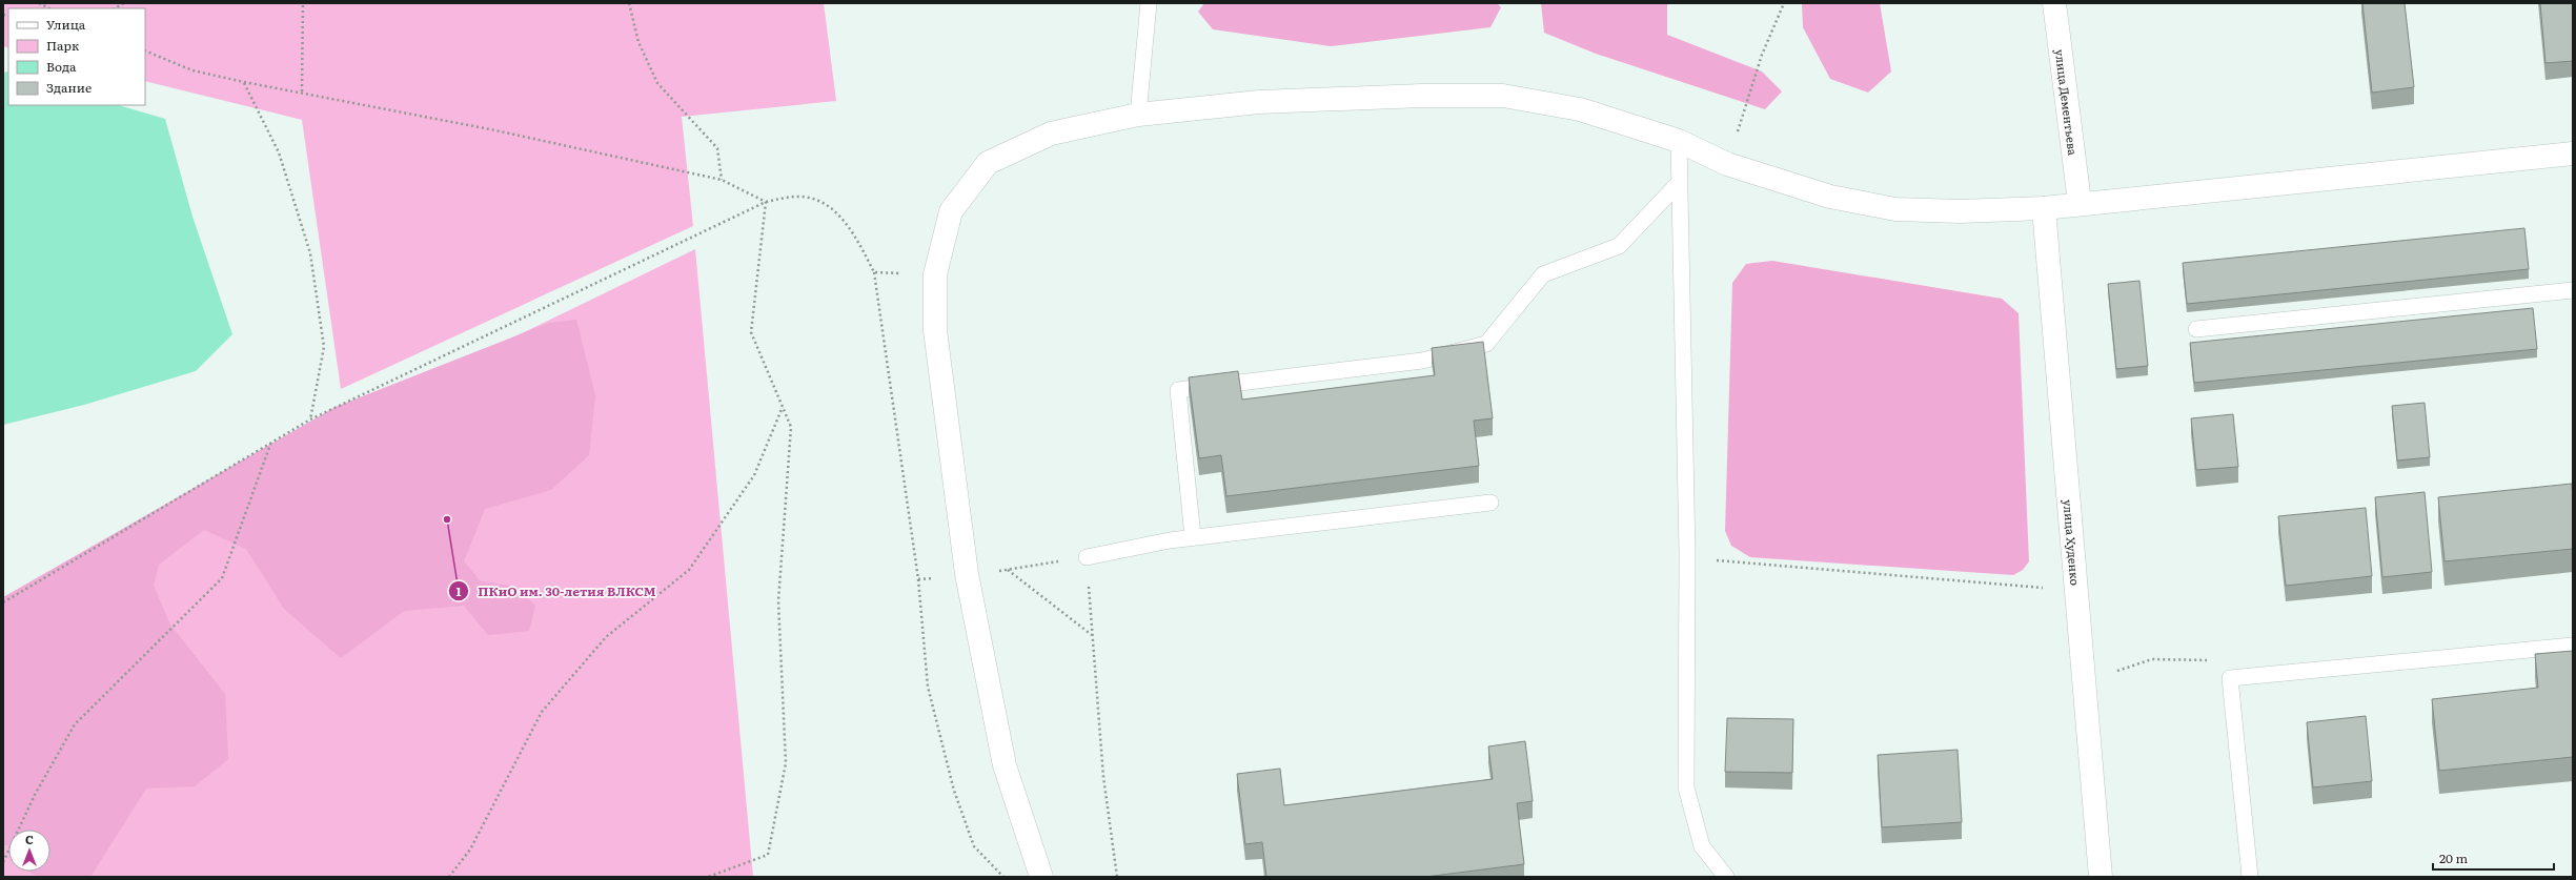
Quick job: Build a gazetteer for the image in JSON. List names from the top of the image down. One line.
{"streets":{"main road":["улица Дементьева","улица Худенко"]},"places":["ПКиО им. 30-летия ВЛКСМ"],"legend":["Улица","Парк","Вода","Здание"],"scale_bar":"20 m","north":"top"}
